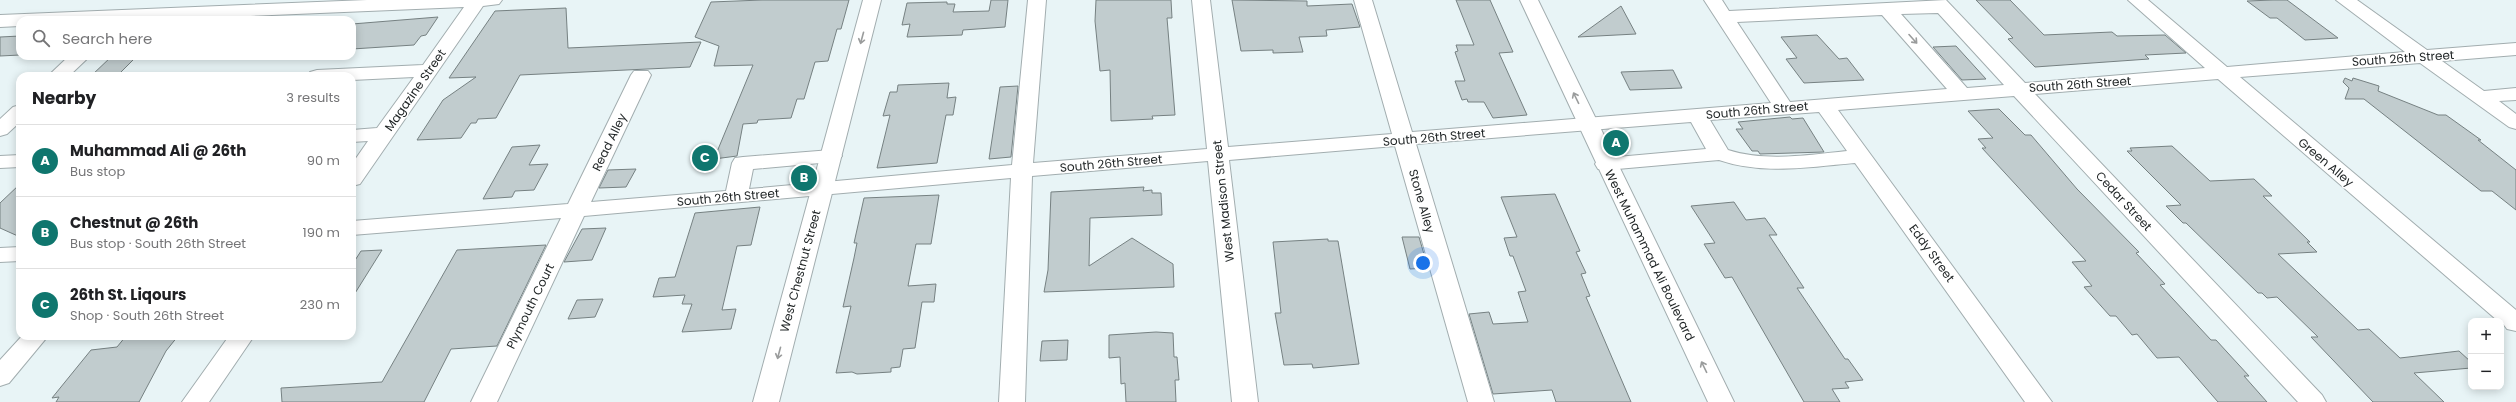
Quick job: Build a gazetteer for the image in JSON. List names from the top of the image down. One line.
{"streets":{"street":["South 26th Street","Magazine Street","Read Alley","Green Alley","West Madison Street","Stone Alley","Cedar Street","Eddy Street","West Muhammad Ali Boulevard","West Chestnut Street","Plymouth Court"]},"crossings":[["South 26th Street","Read Alley"],["South 26th Street","Green Alley"],["South 26th Street","West Madison Street"],["South 26th Street","Stone Alley"],["South 26th Street","Cedar Street"],["South 26th Street","Eddy Street"],["South 26th Street","West Muhammad Ali Boulevard"],["South 26th Street","West Chestnut Street"],["South 26th Street","Plymouth Court"],["Read Alley","Plymouth Court"]],"page":{"search":"Search here","heading":["Nearby","3 results"],"list":[{"mark":"A","name":"Muhammad Ali @ 26th","note":"Bus stop","value":"90 m"},{"mark":"B","name":"Chestnut @ 26th","note":"Bus stop · South 26th Street","value":"190 m"},{"mark":"C","name":"26th St. Liqours","note":"Shop · South 26th Street","value":"230 m"}],"pins":["A","C","B"],"map_buttons":["+","−"]}}
